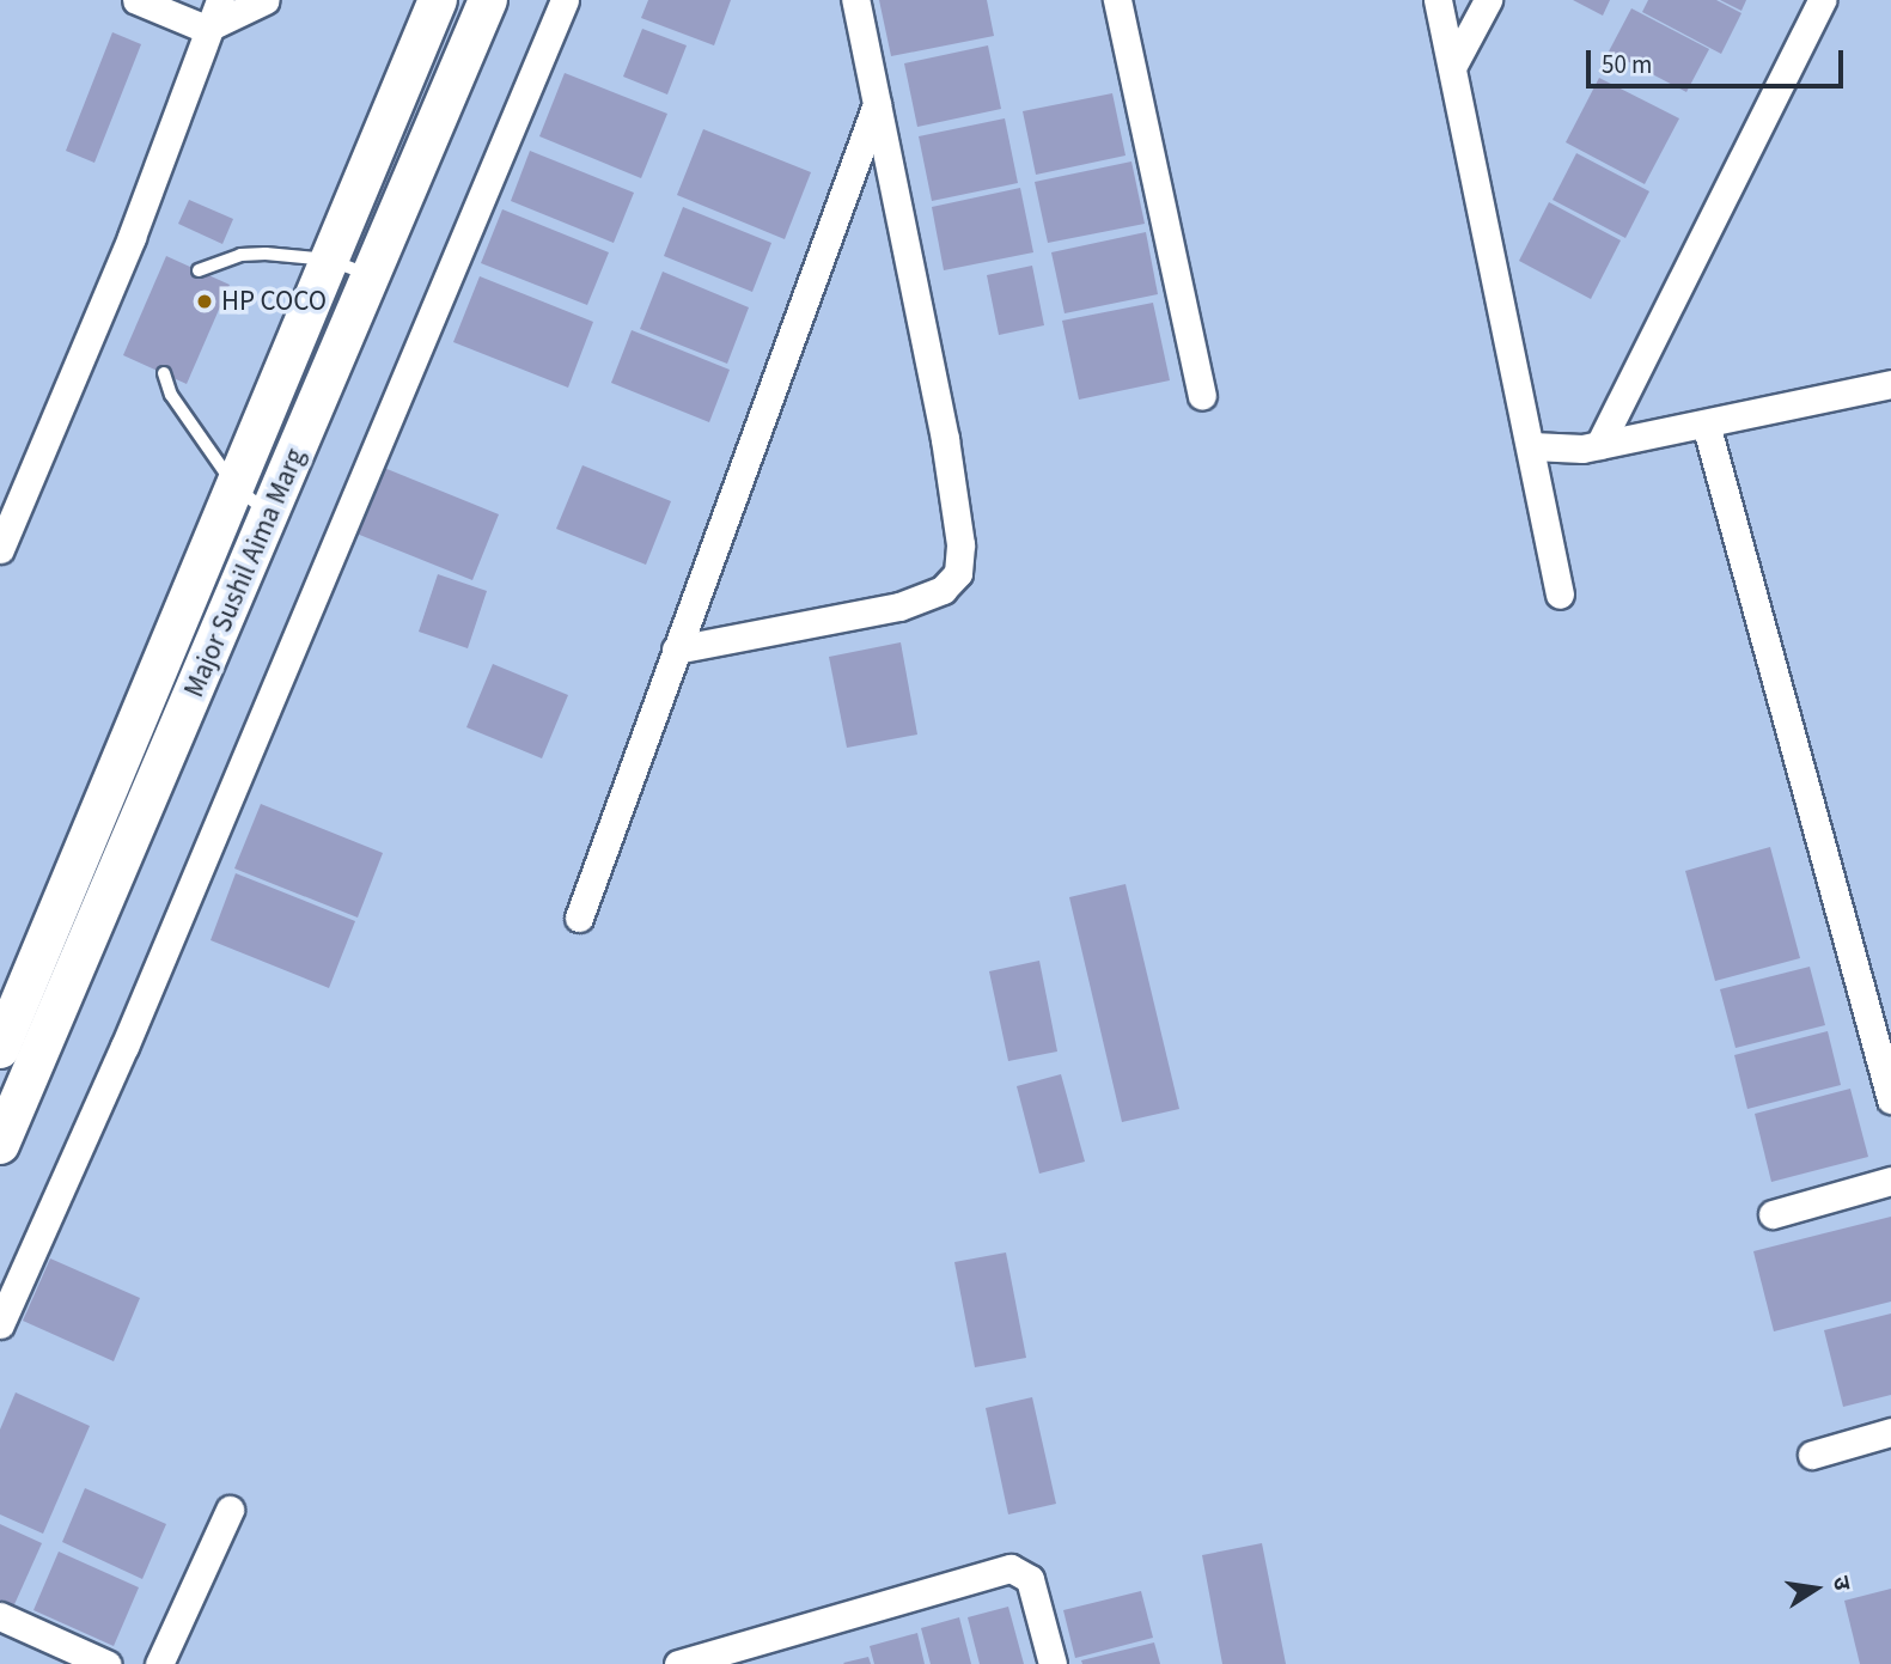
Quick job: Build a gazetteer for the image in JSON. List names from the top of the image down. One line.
{"streets":{"street":["Major Sushil Aima Marg"]},"places":["HP COCO"],"scale_bar":"50 m","north":"right"}
